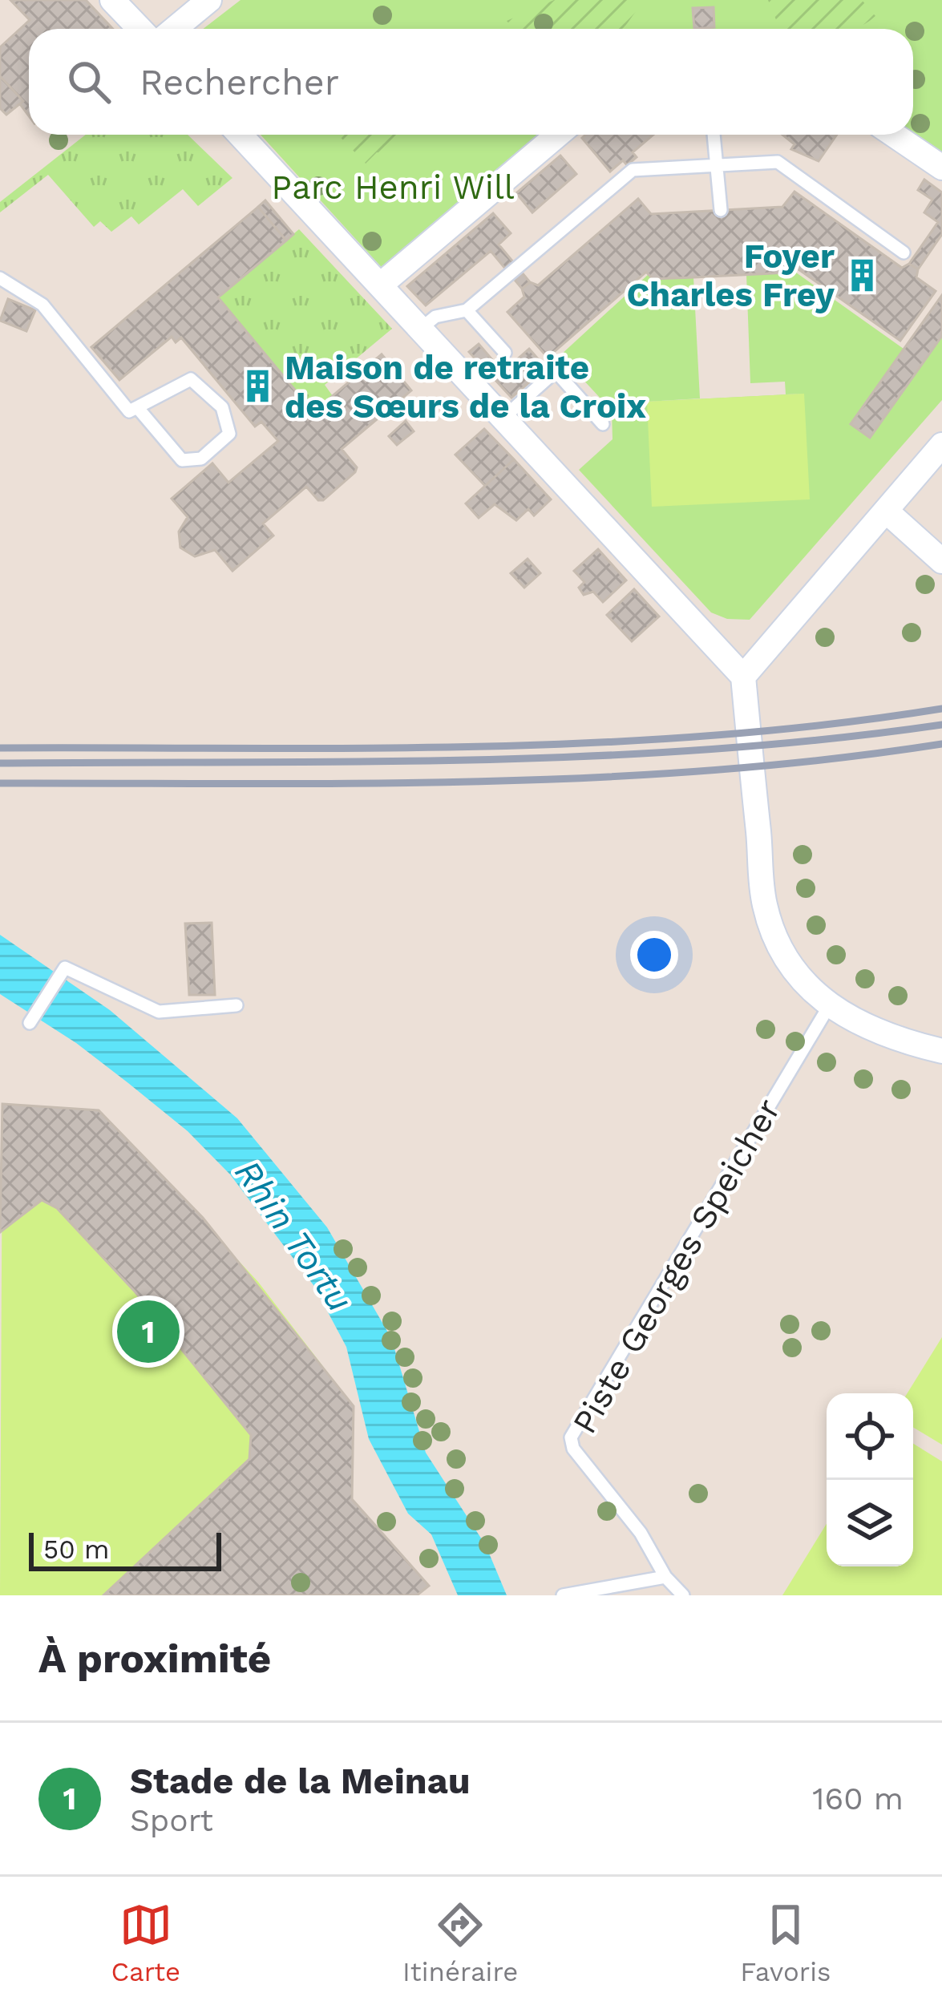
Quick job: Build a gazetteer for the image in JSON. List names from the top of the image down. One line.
{"streets":{"lane":["Piste Georges Speicher"]},"water":["Rhin Tortu"],"parks":["Parc Henri Will"],"places":{"building":["Foyer Charles Frey","Maison de retraite des Sœurs de la Croix"]},"scale_bar":"50 m","page":{"search":"Rechercher","pins":"1","scale":"50 m","heading":"À proximité","list":[{"mark":"1","name":"Stade de la Meinau","note":"Sport","value":"160 m"}],"nav":["Carte","Itinéraire","Favoris"]}}
